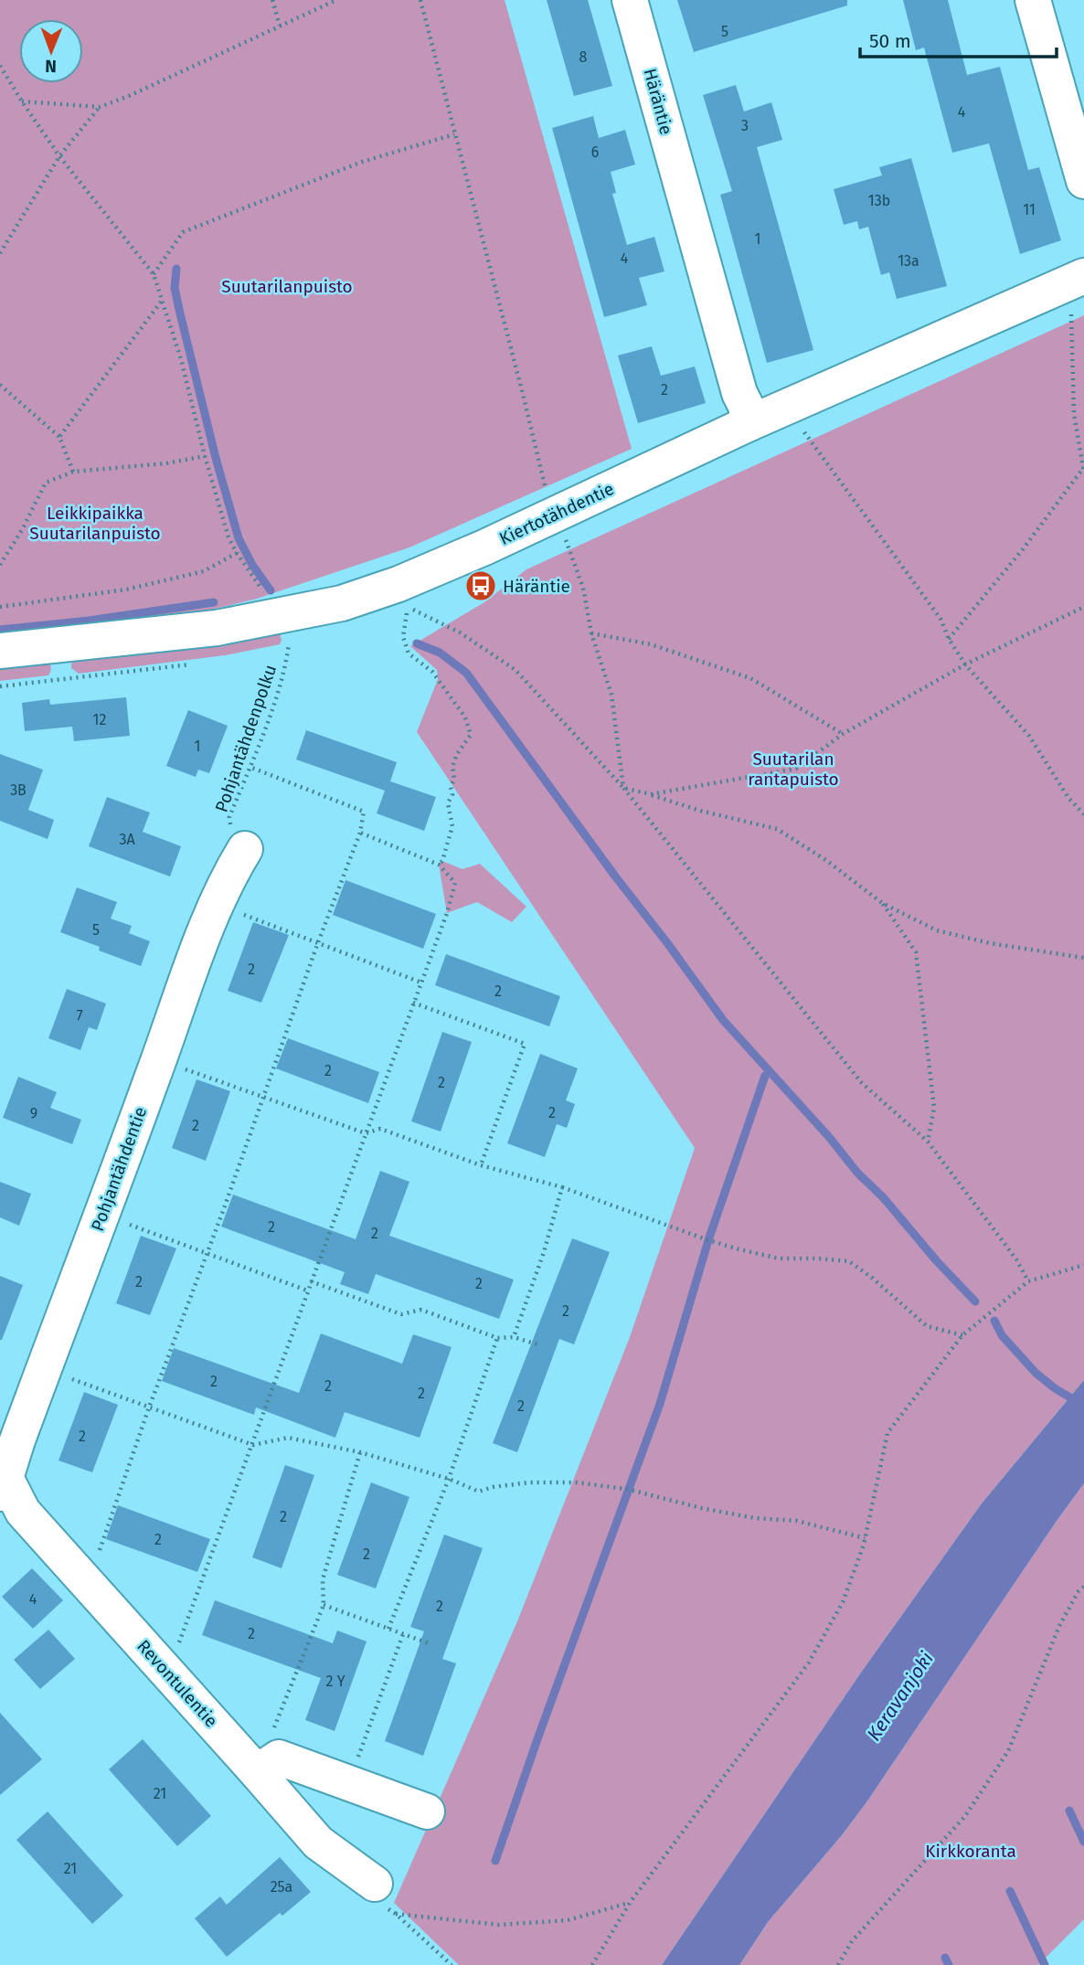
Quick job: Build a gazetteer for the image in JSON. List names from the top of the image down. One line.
{"streets":{"street":["Häräntie","Kiertotähdentie","Pohjantähdentie","Revontulentie"],"path":["Pohjantähdenpolku"]},"crossings":[["Häräntie","Kiertotähdentie"],["Kiertotähdentie","Pohjantähdenpolku"],["Pohjantähdenpolku","Pohjantähdentie"],["Pohjantähdentie","Revontulentie"]],"water":["Keravanjoki"],"parks":["Suutarilanpuisto","Leikkipaikka Suutarilanpuisto","Suutarilan rantapuisto","Kirkkoranta"],"places":{"bus stop":["Häräntie"]},"house_numbers":["5","8","4","3","6","13b","11","1","4","13a","2","12","1","3B","3A","5","2","2","7","2","2","2","9","2","2","2","2","2","2","2","2","2","2","2","2","2","2","4","2","2","2 Y","21","21","25a"],"scale_bar":"50 m","north":"bottom"}
